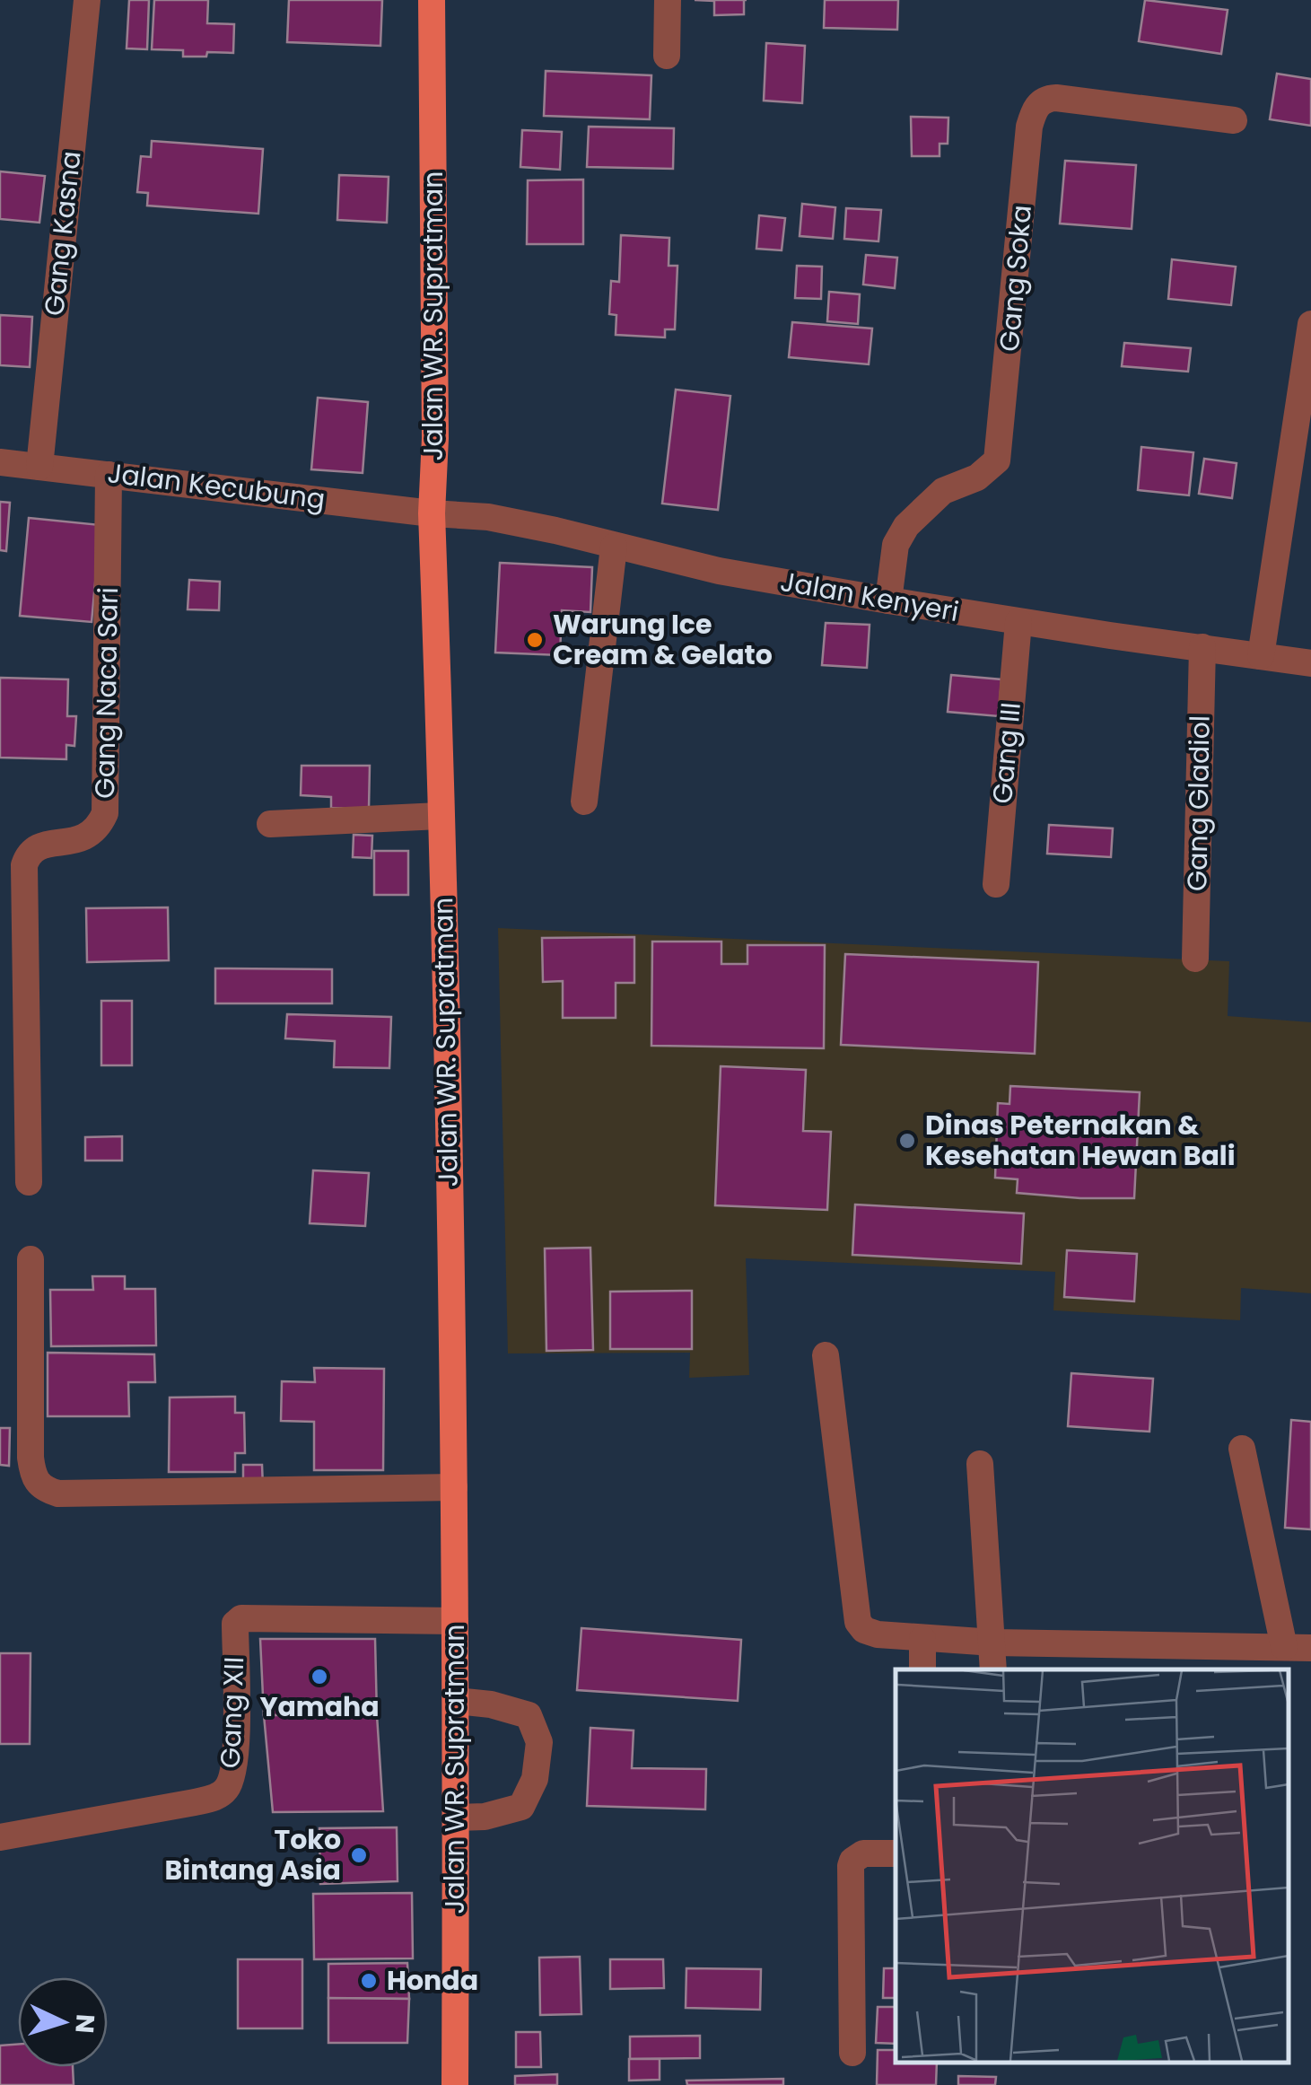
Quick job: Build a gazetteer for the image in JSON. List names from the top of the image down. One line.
{"streets":{"main road":["Jalan WR. Supratman"],"street":["Gang Kasna","Gang Soka","Jalan Kecubung","Jalan Kenyeri","Gang Naca Sari","Gang III","Gang Gladiol","Gang XII"]},"crossings":[["Gang Kasna","Jalan Kecubung"],["Gang Soka","Jalan Kenyeri"],["Jalan WR. Supratman","Jalan Kecubung"],["Jalan WR. Supratman","Jalan Kenyeri"],["Jalan WR. Supratman","Gang XII"],["Jalan Kecubung","Jalan Kenyeri"],["Jalan Kecubung","Gang Naca Sari"],["Jalan Kenyeri","Gang III"],["Jalan Kenyeri","Gang Gladiol"]],"places":["Warung Ice Cream & Gelato","Dinas Peternakan & Kesehatan Hewan Bali","Yamaha","Toko Bintang Asia","Honda"],"north":"right"}
